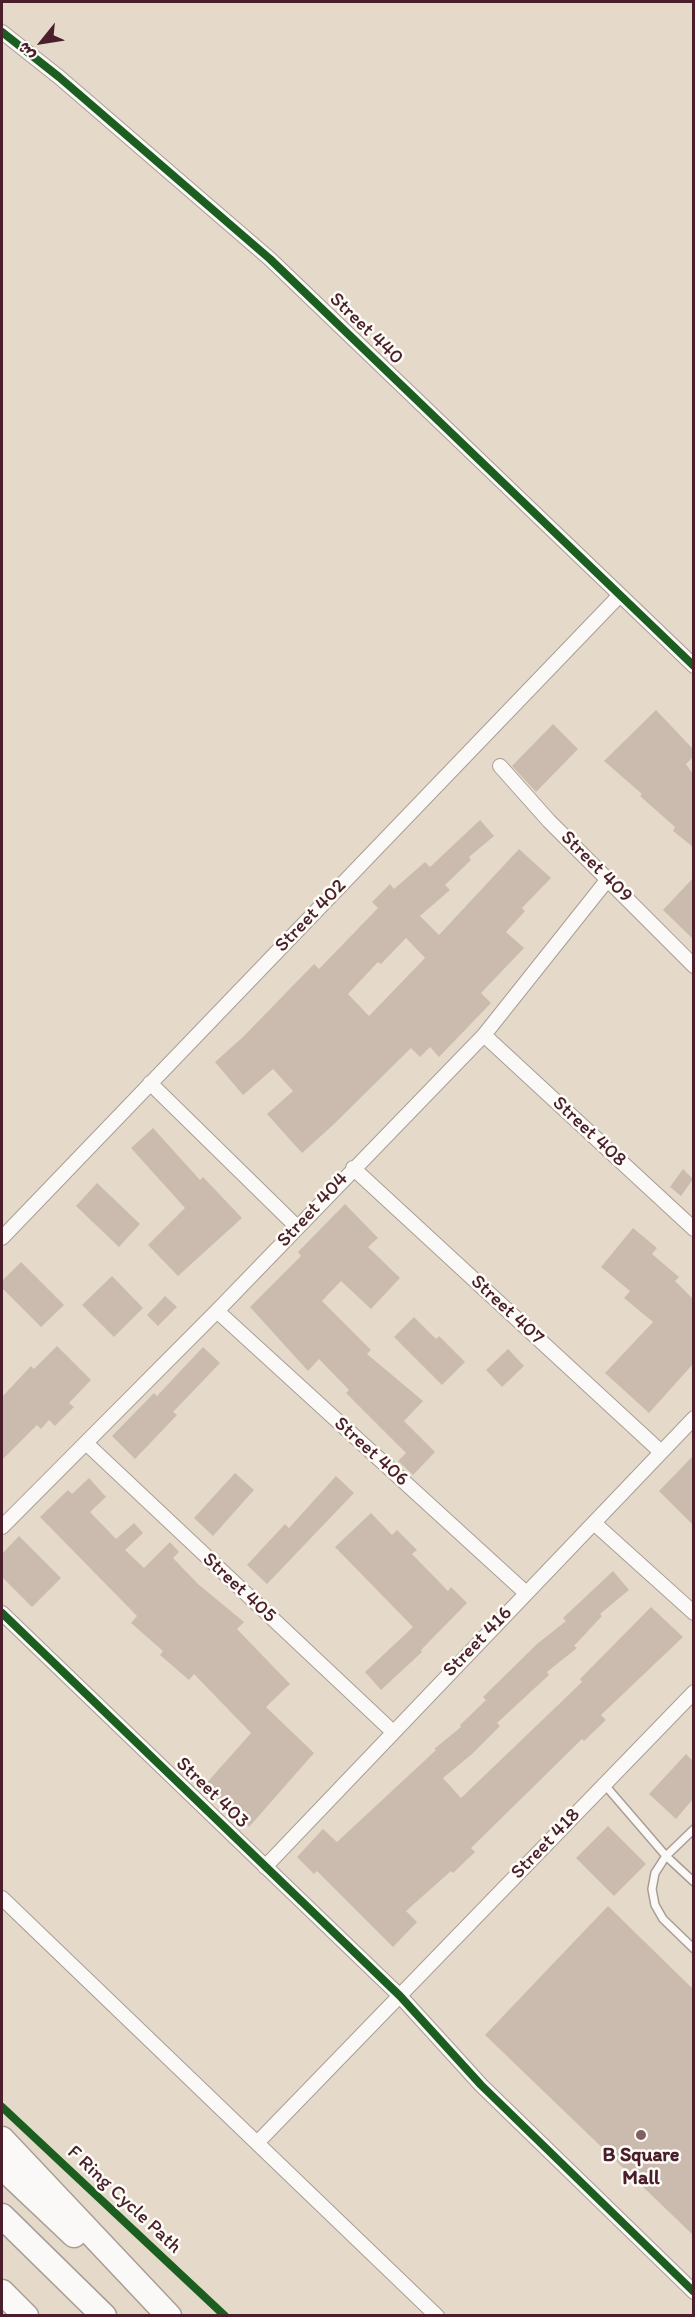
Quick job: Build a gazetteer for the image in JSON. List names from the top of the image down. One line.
{"streets":{"street":["Street 440","Street 409","Street 402","Street 408","Street 404","Street 407","Street 406","Street 405","Street 416","Street 403","Street 418"],"cycle path":["F Ring Cycle Path"]},"crossings":[["Street 440","Street 402"],["Street 409","Street 404"],["Street 408","Street 404"],["Street 404","Street 407"],["Street 404","Street 406"],["Street 404","Street 405"],["Street 407","Street 416"],["Street 406","Street 416"],["Street 405","Street 416"],["Street 416","Street 403"],["Street 403","Street 418"]],"places":["B Square Mall"],"north":"bottom left"}
